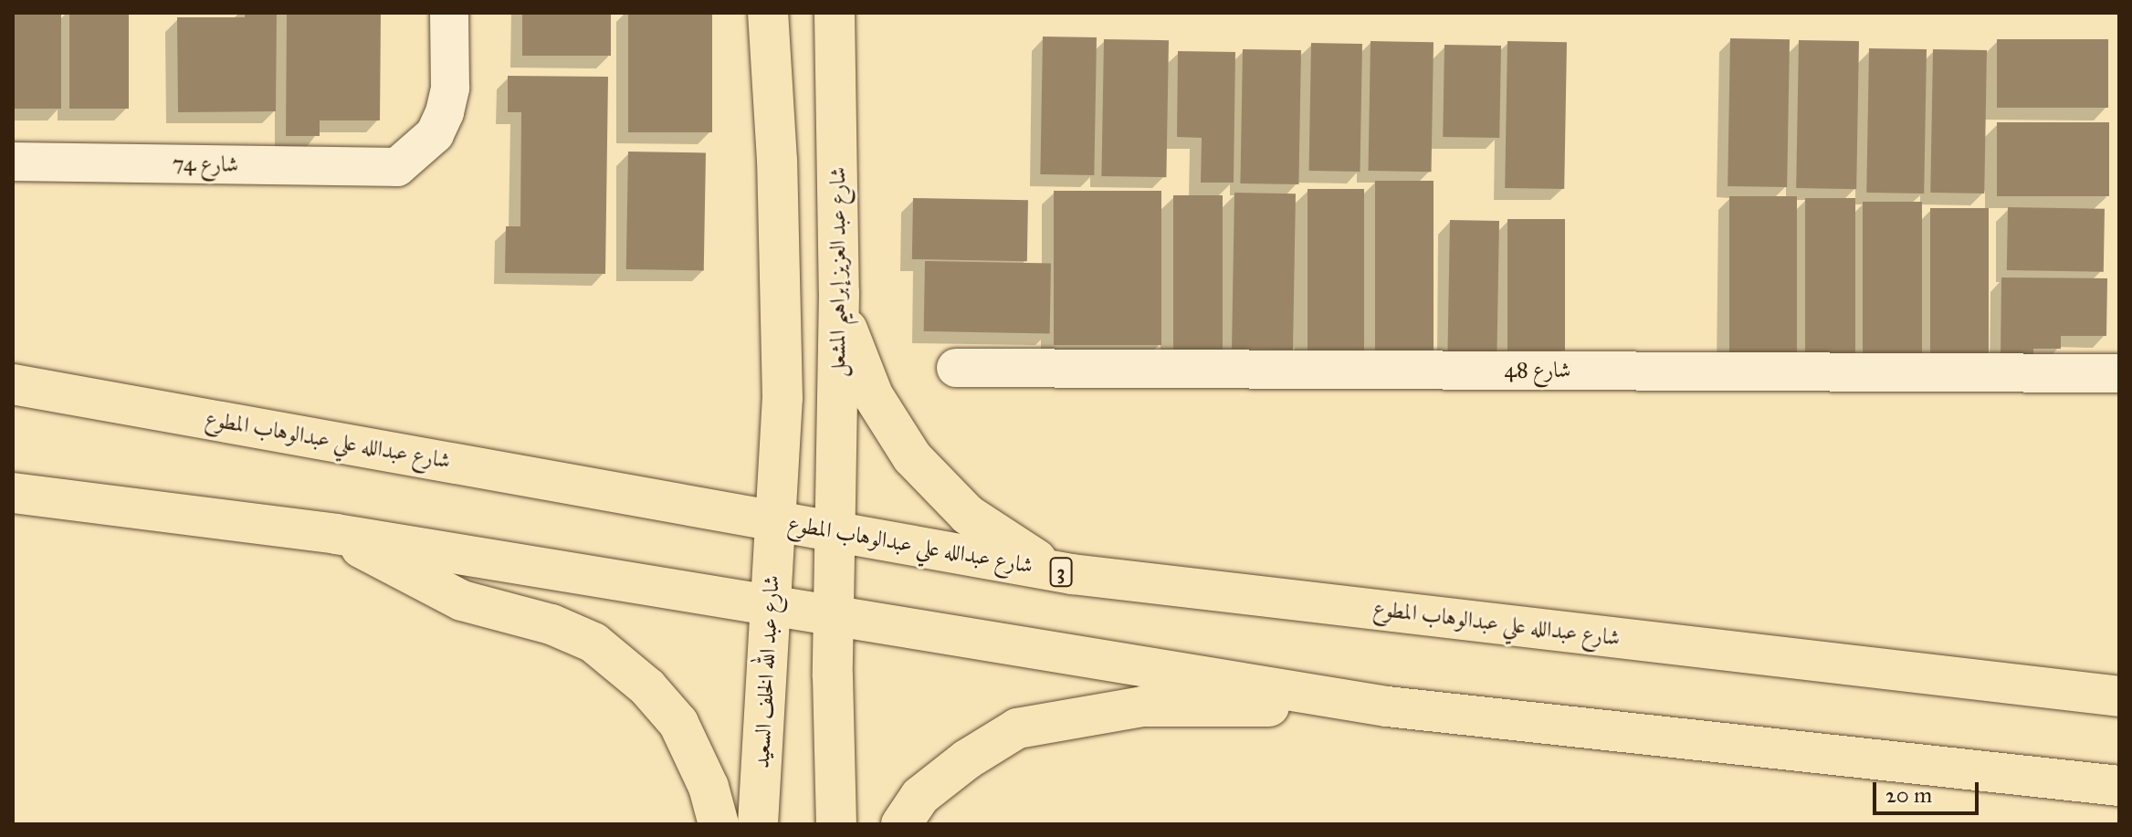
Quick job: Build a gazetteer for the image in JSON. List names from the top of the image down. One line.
{"streets":{"main road":["شارع عبد العزيز إبراهيم المشعل","شارع عبدالله علي عبدالوهاب المطوع","3","شارع عبد الله الخلف السعيد"],"street":["شارع 74","شارع 48"]},"crossings":[["شارع عبد العزيز إبراهيم المشعل","شارع عبدالله علي عبدالوهاب المطوع"],["شارع عبدالله علي عبدالوهاب المطوع","شارع عبد الله الخلف السعيد"]],"scale_bar":"20 m"}
